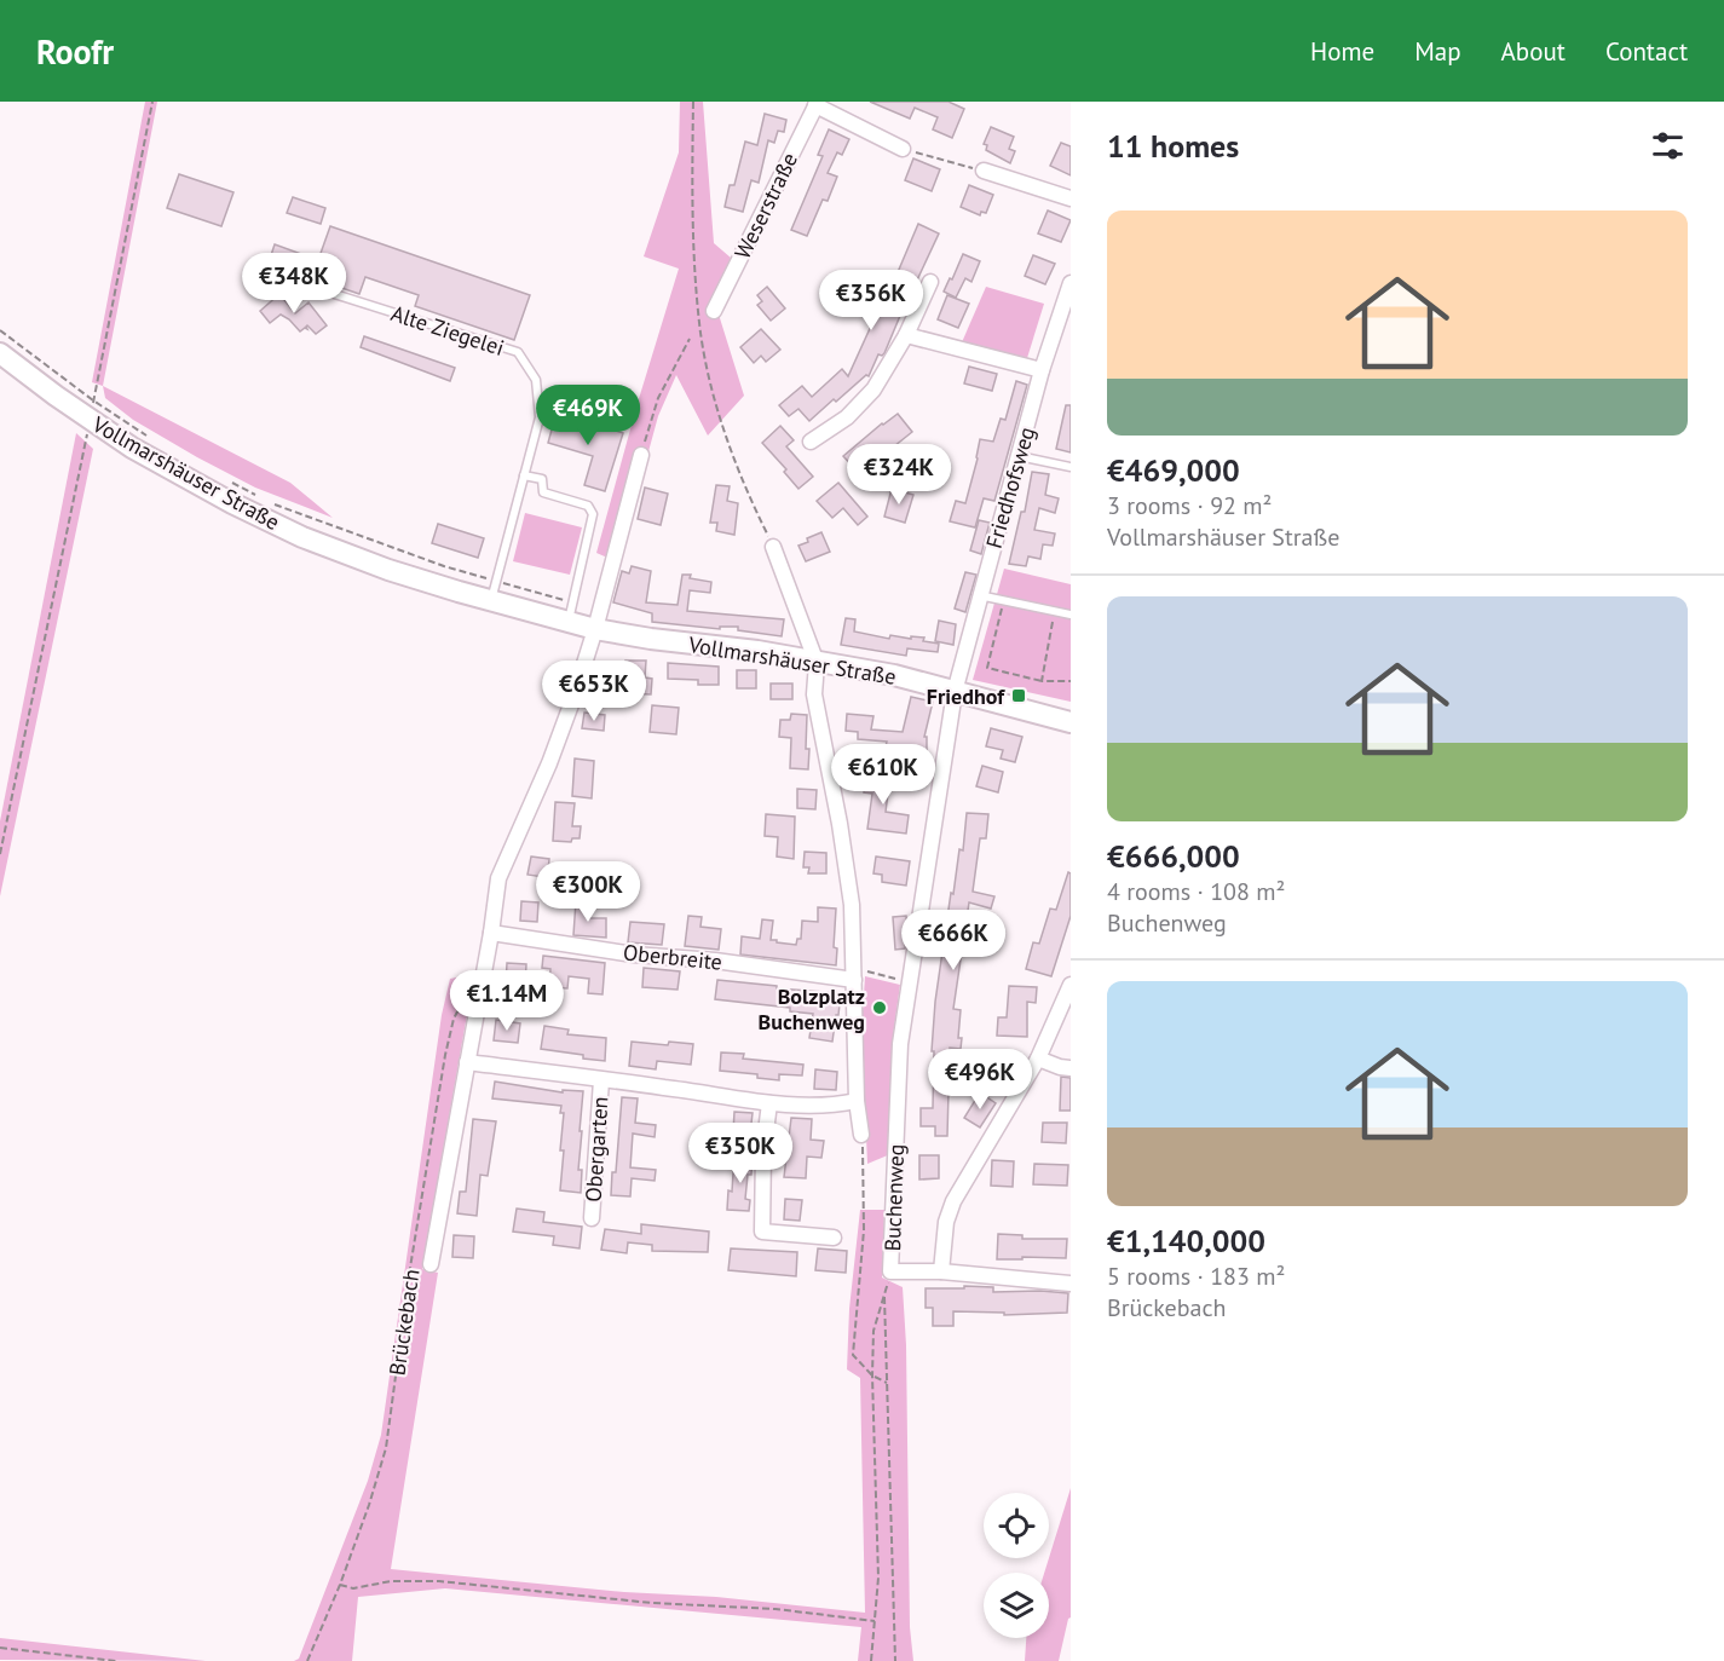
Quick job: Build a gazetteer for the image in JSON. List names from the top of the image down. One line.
{"streets":{"main road":["Vollmarshäuser Straße"],"street":["Weserstraße","Friedhofsweg","Oberbreite","Obergarten","Buchenweg","Brückebach"],"lane":["Alte Ziegelei"]},"crossings":[["Alte Ziegelei","Vollmarshäuser Straße"],["Vollmarshäuser Straße","Friedhofsweg"],["Vollmarshäuser Straße","Buchenweg"],["Vollmarshäuser Straße","Brückebach"],["Friedhofsweg","Buchenweg"],["Oberbreite","Brückebach"],["Obergarten","Brückebach"]],"places":{"transit":["Friedhof"],"other":["Bolzplatz Buchenweg"]},"page":{"header":"Roofr","nav":["Home","Map","About","Contact"],"heading":"11 homes","list":[{"name":"€469,000","note":"3 rooms · 92 m² · Vollmarshäuser Straße"},{"name":"€666,000","note":"4 rooms · 108 m² · Buchenweg"},{"name":"€1,140,000","note":"5 rooms · 183 m² · Brückebach"}],"price":["€348K","€356K","€469K","€324K","€653K","€610K","€300K","€666K","€1.14M","€496K","€350K"]}}
